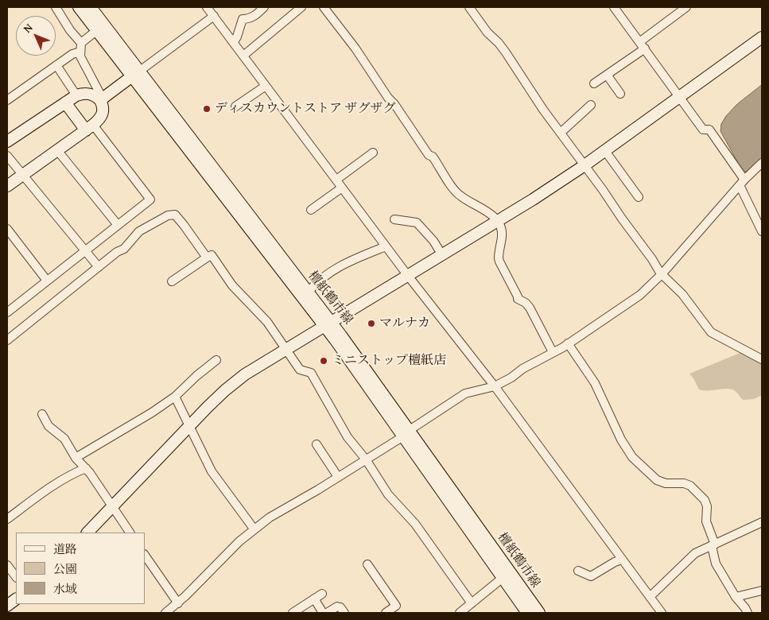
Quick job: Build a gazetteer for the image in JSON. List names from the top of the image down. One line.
{"streets":{"main road":["檀紙鶴市線"]},"places":["ディスカウントストア ザグザグ","マルナカ","ミニストップ檀紙店"],"legend":["道路","公園","水域"],"north":"top left"}
